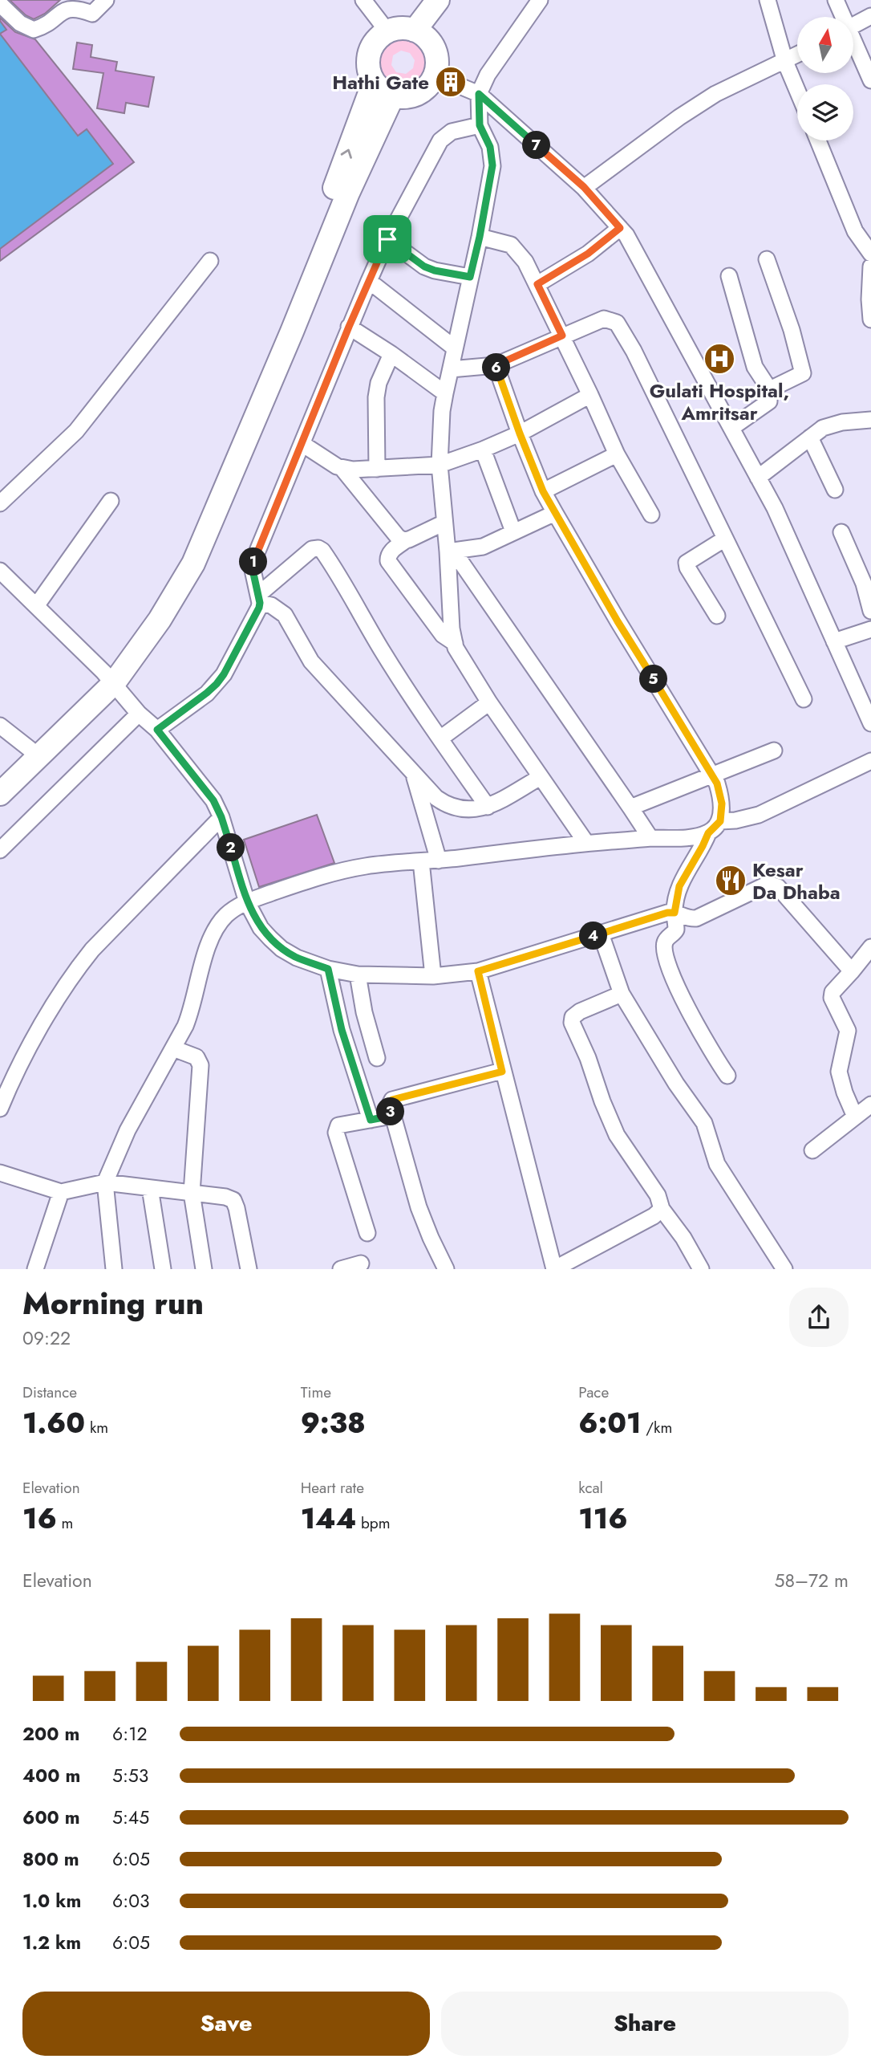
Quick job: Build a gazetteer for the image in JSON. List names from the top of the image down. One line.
{"places":{"building":["Hathi Gate"],"hospital":["Gulati Hospital, Amritsar"],"restaurant":["Kesar Da Dhaba"]},"north":"top","page":{"pins":["7","6","1","5","2","4","3"],"heading":["Morning run","09:22"],"stats":[["Distance","1.60 km"],["Time","9:38"],["Pace","6:01 /km"],["Elevation","16 m"],["Heart rate","144 bpm"],["kcal","116"]],"chart":["Elevation","58–72 m"],"list":[{"name":"200 m","note":"6:12"},{"name":"400 m","note":"5:53"},{"name":"600 m","note":"5:45"},{"name":"800 m","note":"6:05"},{"name":"1.0 km","note":"6:03"},{"name":"1.2 km","note":"6:05"}],"buttons":["Save","Share"]}}
